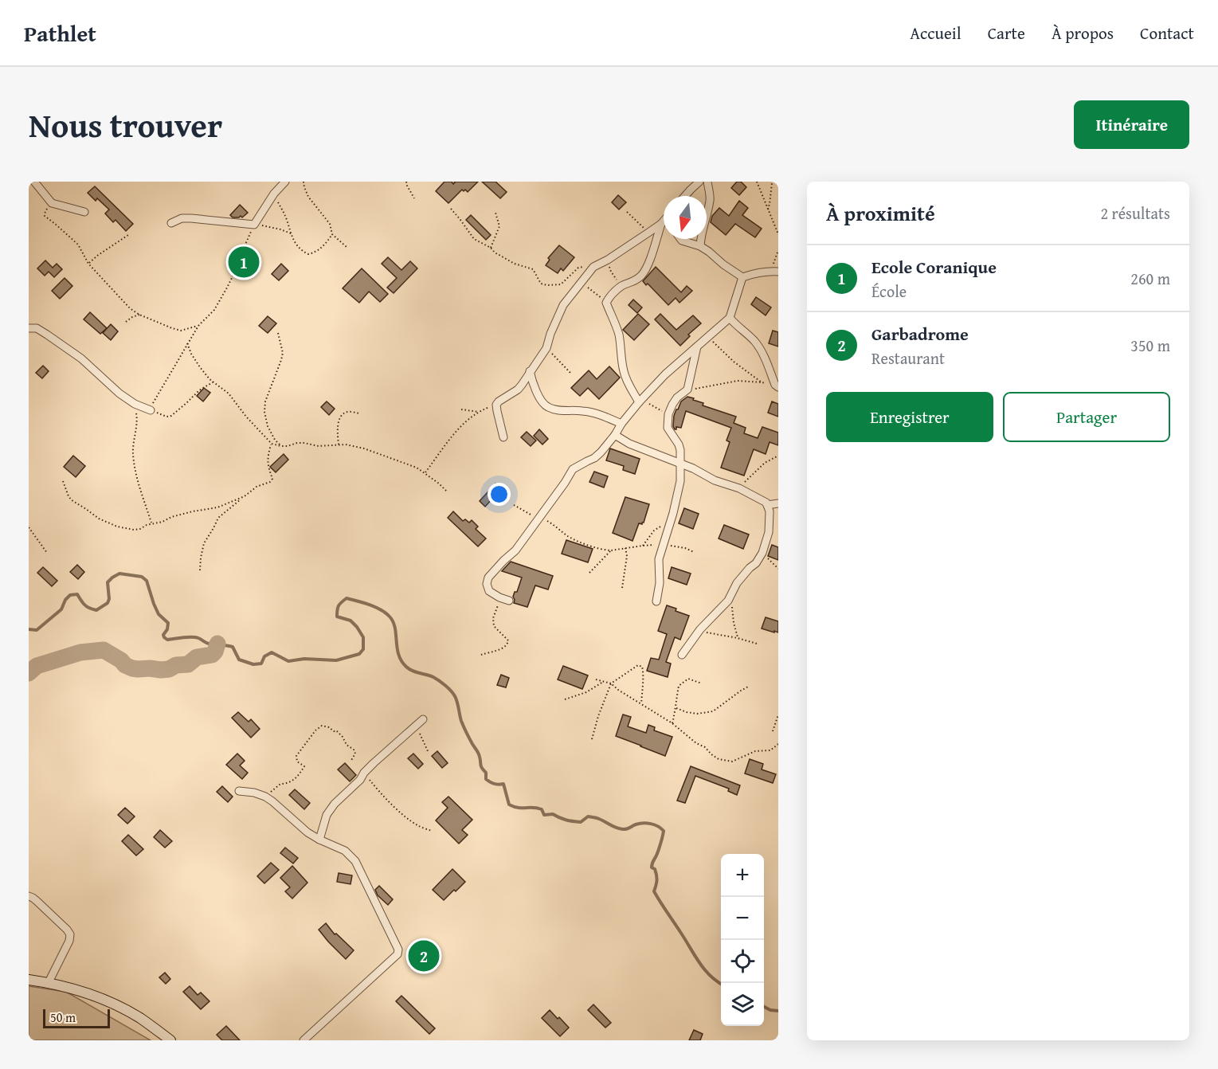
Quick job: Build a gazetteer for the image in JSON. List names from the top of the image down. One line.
{"scale_bar":"50 m","north":"bottom","page":{"header":"Pathlet","nav":["Accueil","Carte","À propos","Contact"],"title":"Nous trouver","buttons":["Itinéraire",["Enregistrer","Partager"]],"heading":["À proximité","2 résultats"],"list":[{"mark":"1","name":"Ecole Coranique","note":"École","value":"260 m"},{"mark":"2","name":"Garbadrome","note":"Restaurant","value":"350 m"}],"pins":["1","2"],"map_buttons":["+","−"],"scale":"50 m"}}
